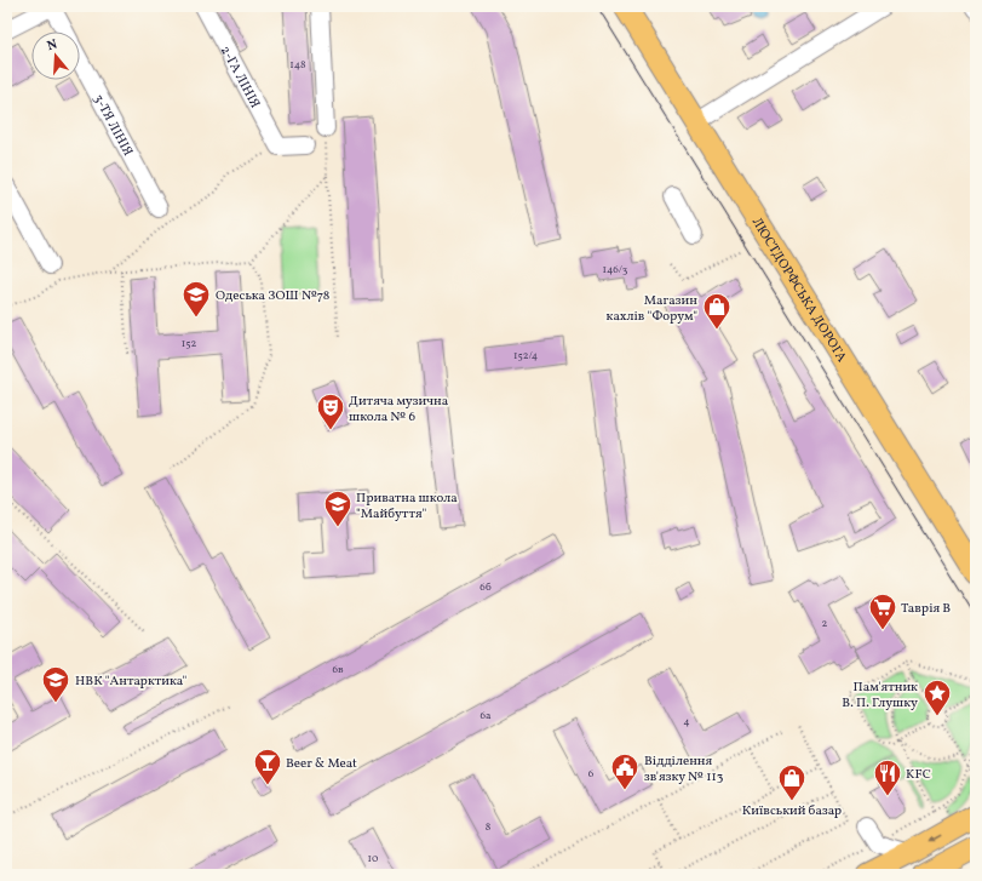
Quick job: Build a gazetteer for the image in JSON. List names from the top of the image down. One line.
{"streets":{"main road":["ЛЮСТДОРФСЬКА ДОРОГА"],"street":["2-ГА ЛІНІЯ","3-ТЯ ЛІНІЯ"]},"places":{"school or university":["Одеська ЗОШ №78","Приватна школа \"Майбуття\"","НВК \"Антарктика\""],"shop":["Магазин кахлів \"Форум\"","Київський базар"],"theatre":["Дитяча музична школа № 6"],"supermarket":["Таврія В"],"place":["Пам'ятник В. П. Глушку"],"bar":["Beer & Meat"],"public building":["Відділення зв'язку № 113"],"restaurant":["KFC"]},"house_numbers":["148","146/3","152","152/4","6б","2","6в","6а","4","6","8","10"],"north":"top"}
